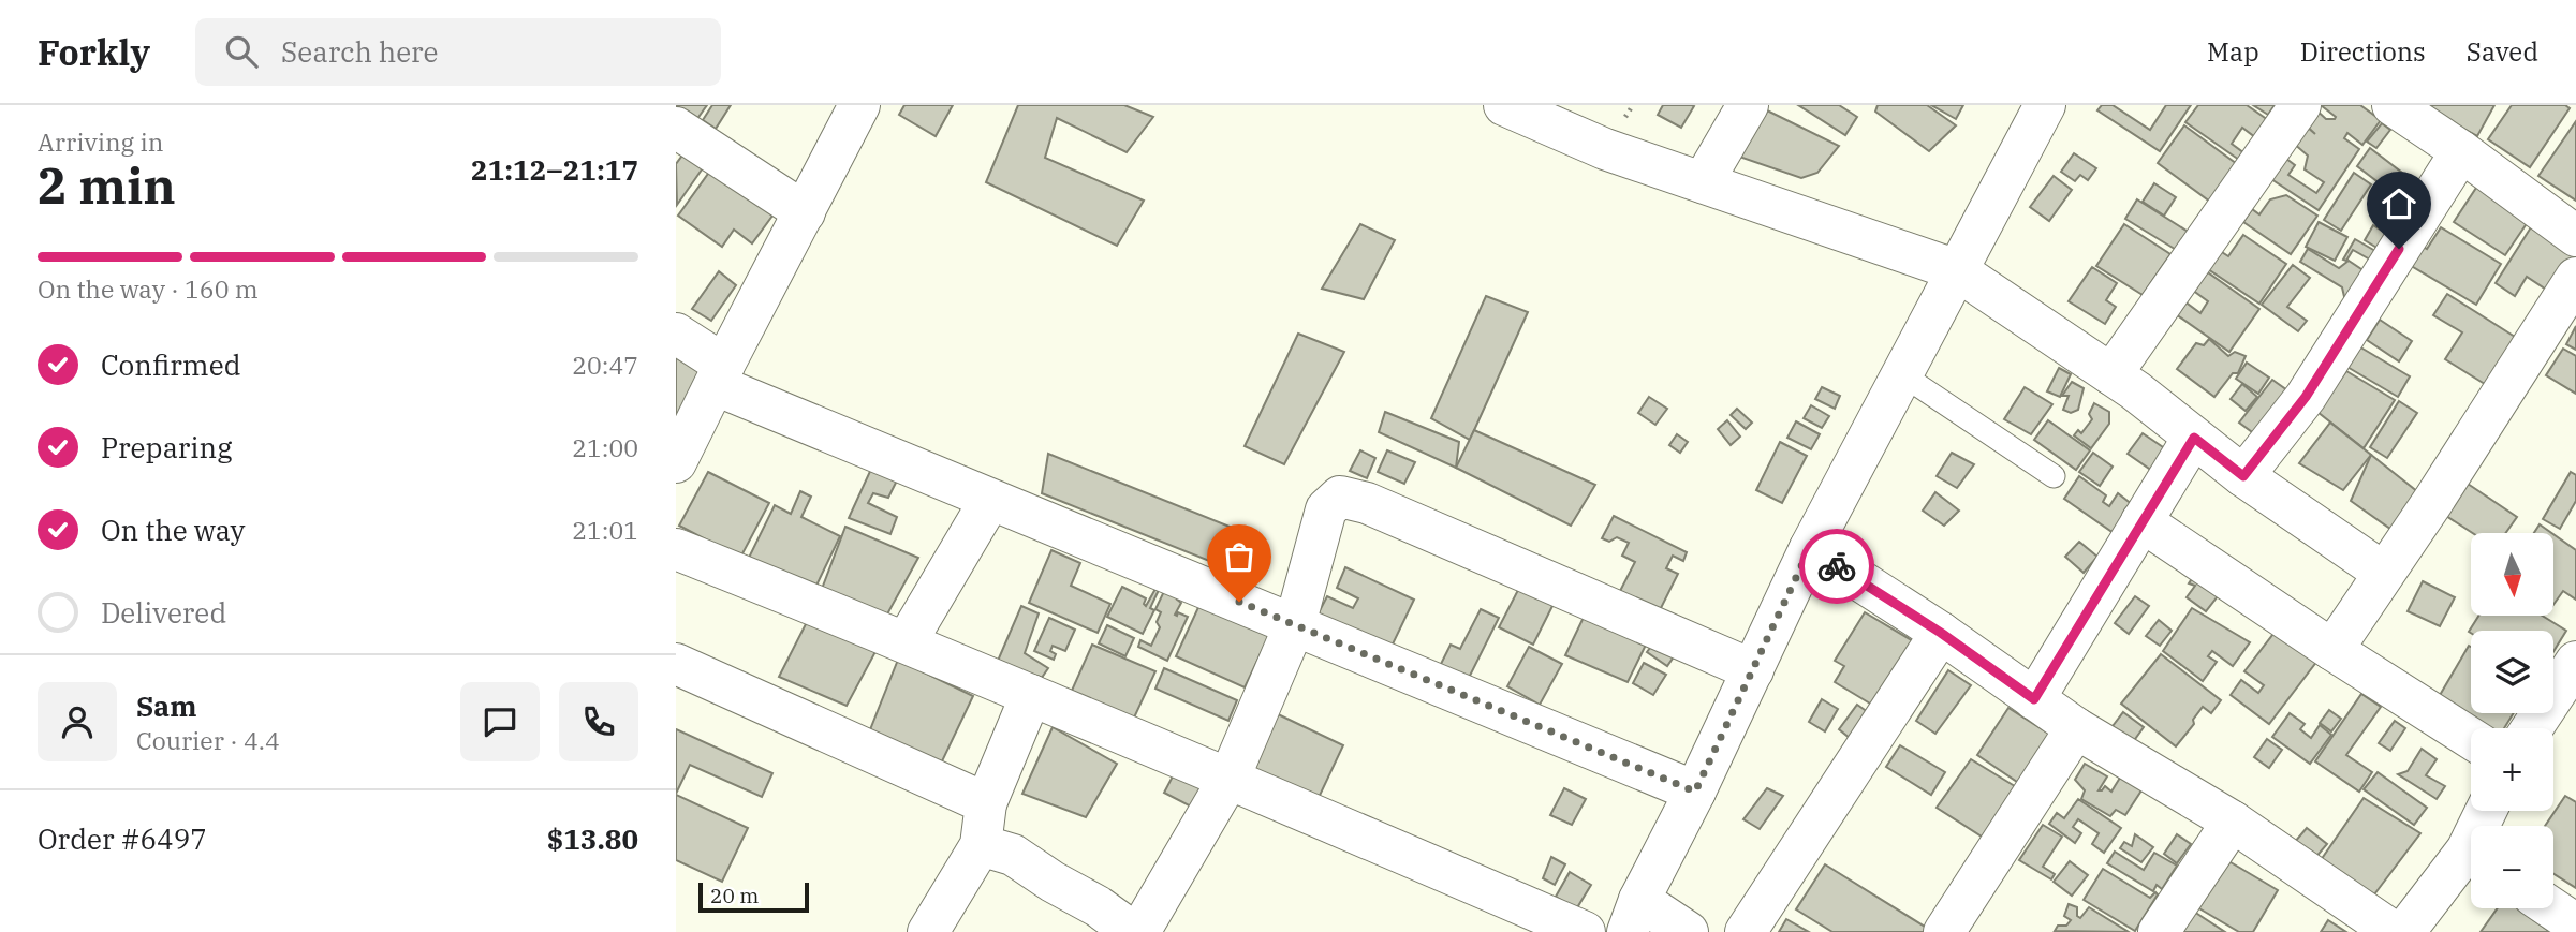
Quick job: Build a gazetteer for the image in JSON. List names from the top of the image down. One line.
{"scale_bar":"20 m","north":"bottom","page":{"header":"Forkly","search":"Search here","nav":["Map","Directions","Saved"],"heading":["2 min","Arriving in","21:12–21:17"],"panel":["Sam","Courier · 4.4","Order #6497","$13.80"],"bar":"On the way · 160 m","list":[["Confirmed","20:47"],["Preparing","21:00"],["On the way","21:01"],"Delivered"],"map_buttons":["+","−"],"scale":"20 m"}}
